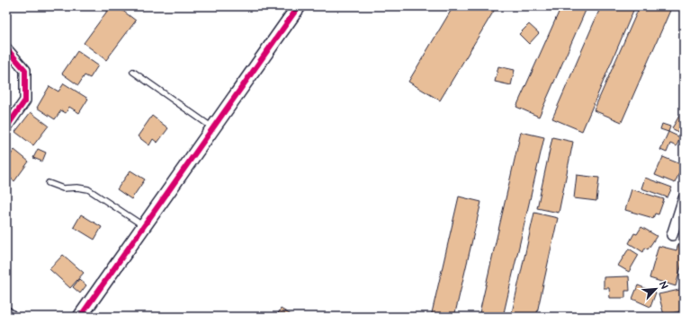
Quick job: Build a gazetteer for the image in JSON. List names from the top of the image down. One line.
{"north":"top right"}
